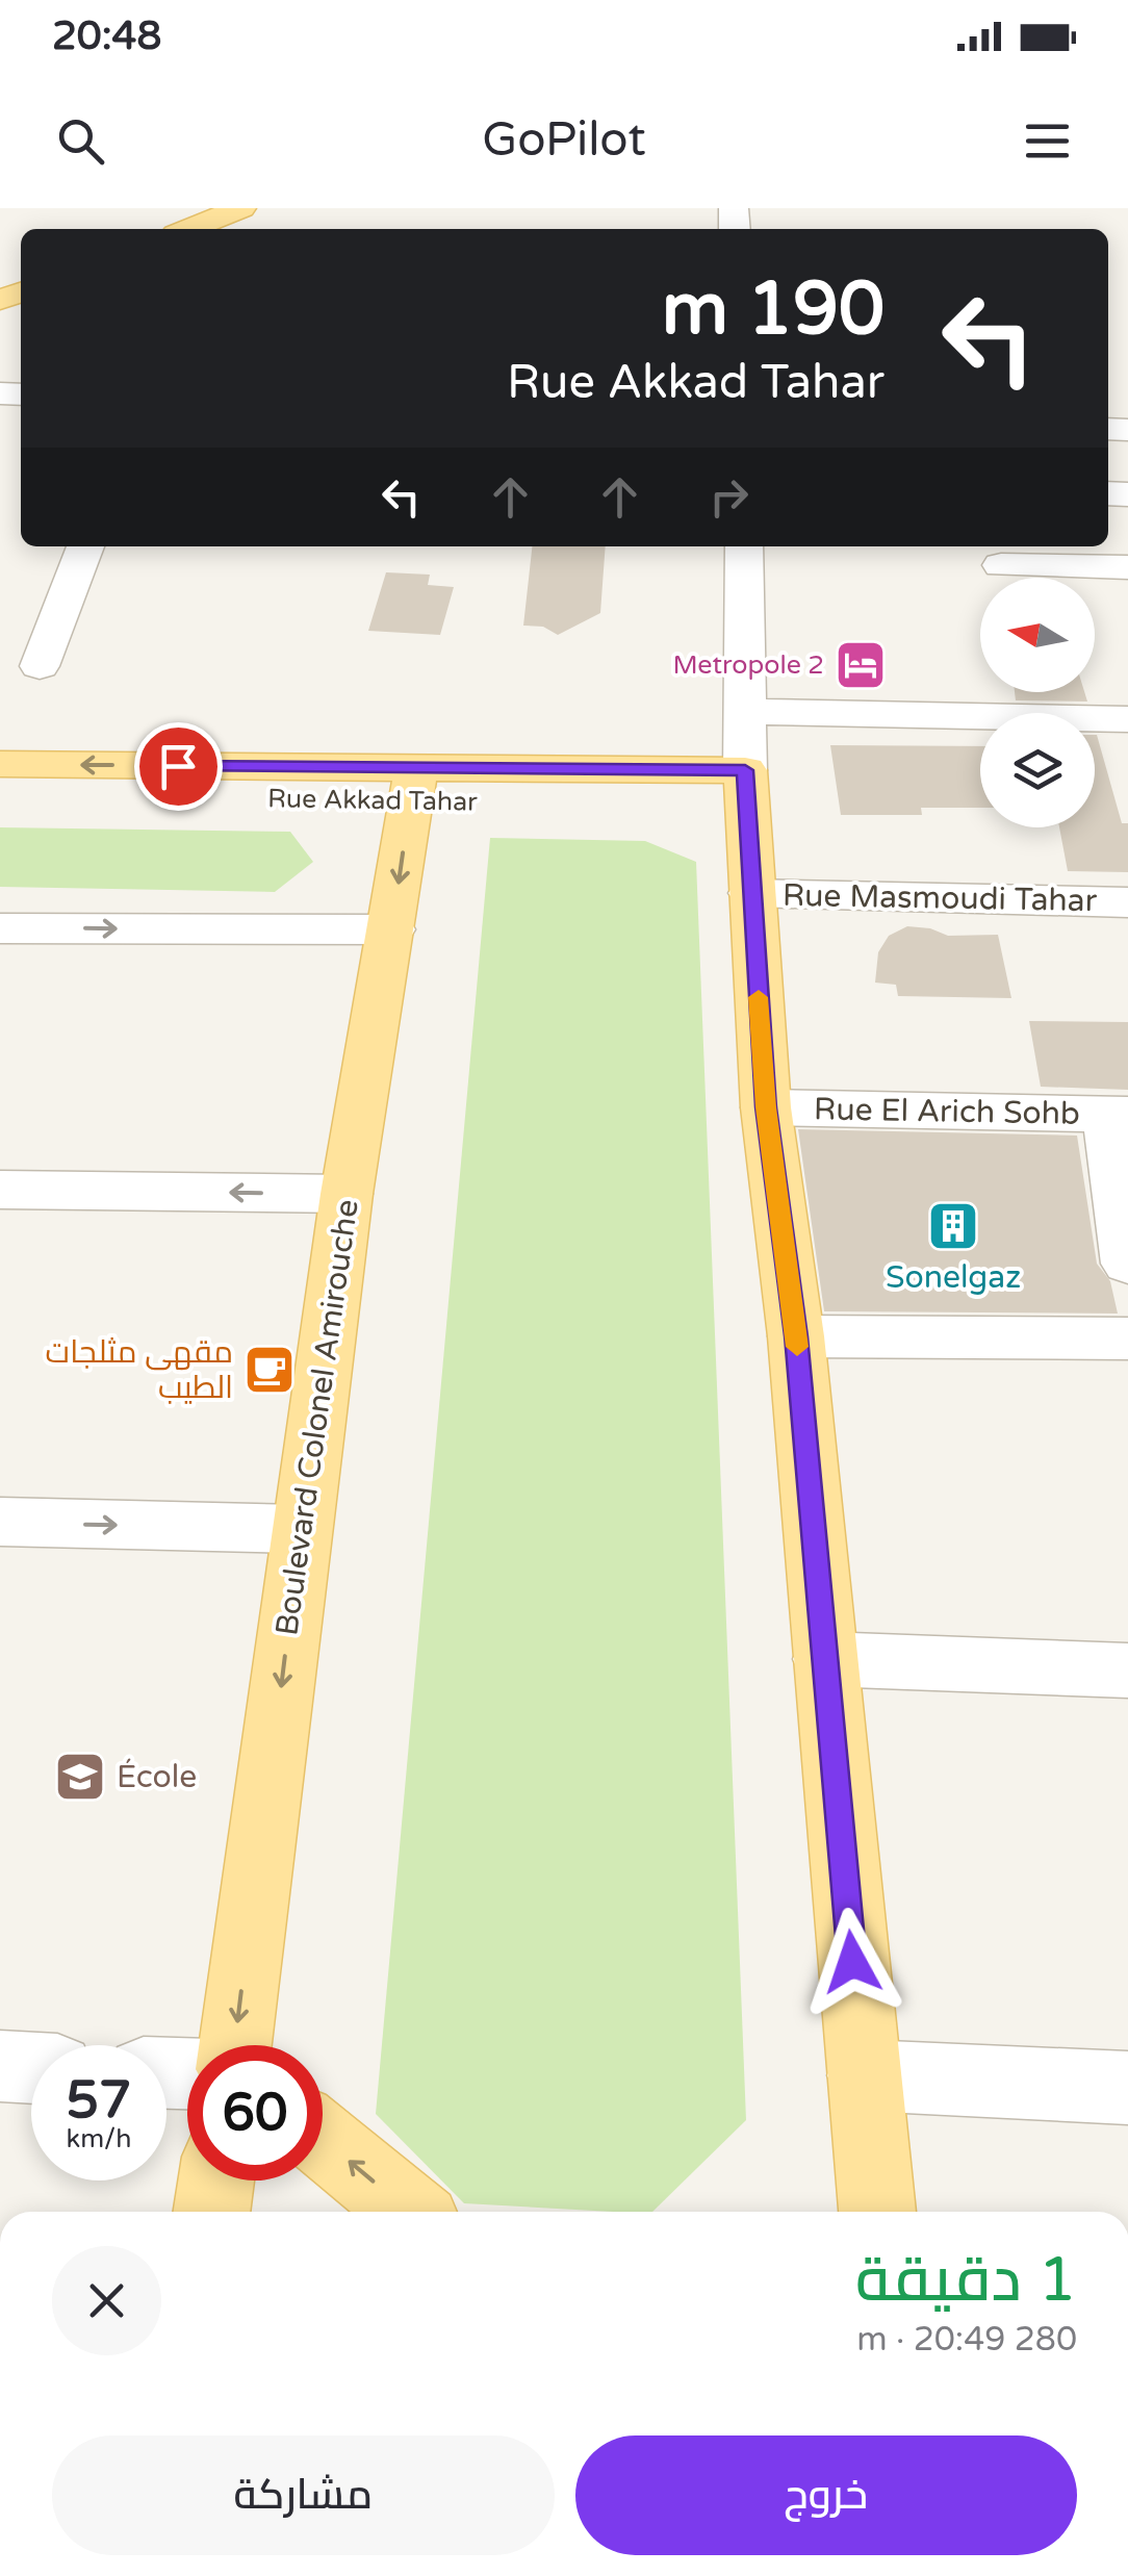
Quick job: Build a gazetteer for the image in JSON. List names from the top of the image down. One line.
{"streets":{"main road":["Rue Akkad Tahar","Boulevard Colonel Amirouche"],"street":["Rue Masmoudi Tahar","Rue El Arich Sohb"]},"crossings":[["Rue Akkad Tahar","Boulevard Colonel Amirouche"]],"one_way":["Boulevard Colonel Amirouche"],"places":{"hotel":["Metropole 2"],"building":["Sonelgaz"],"cafe":["مقهى مثلجات الطيب"],"school or university":["École"]},"north":"left","page":{"status":"20:48","header":"GoPilot","turn":["190 m","Rue Akkad Tahar"],"speed":"57 km/h","limit":"60","heading":["1 دقيقة","280 m · 20:49"],"buttons":["خروج","مشاركة"]}}
